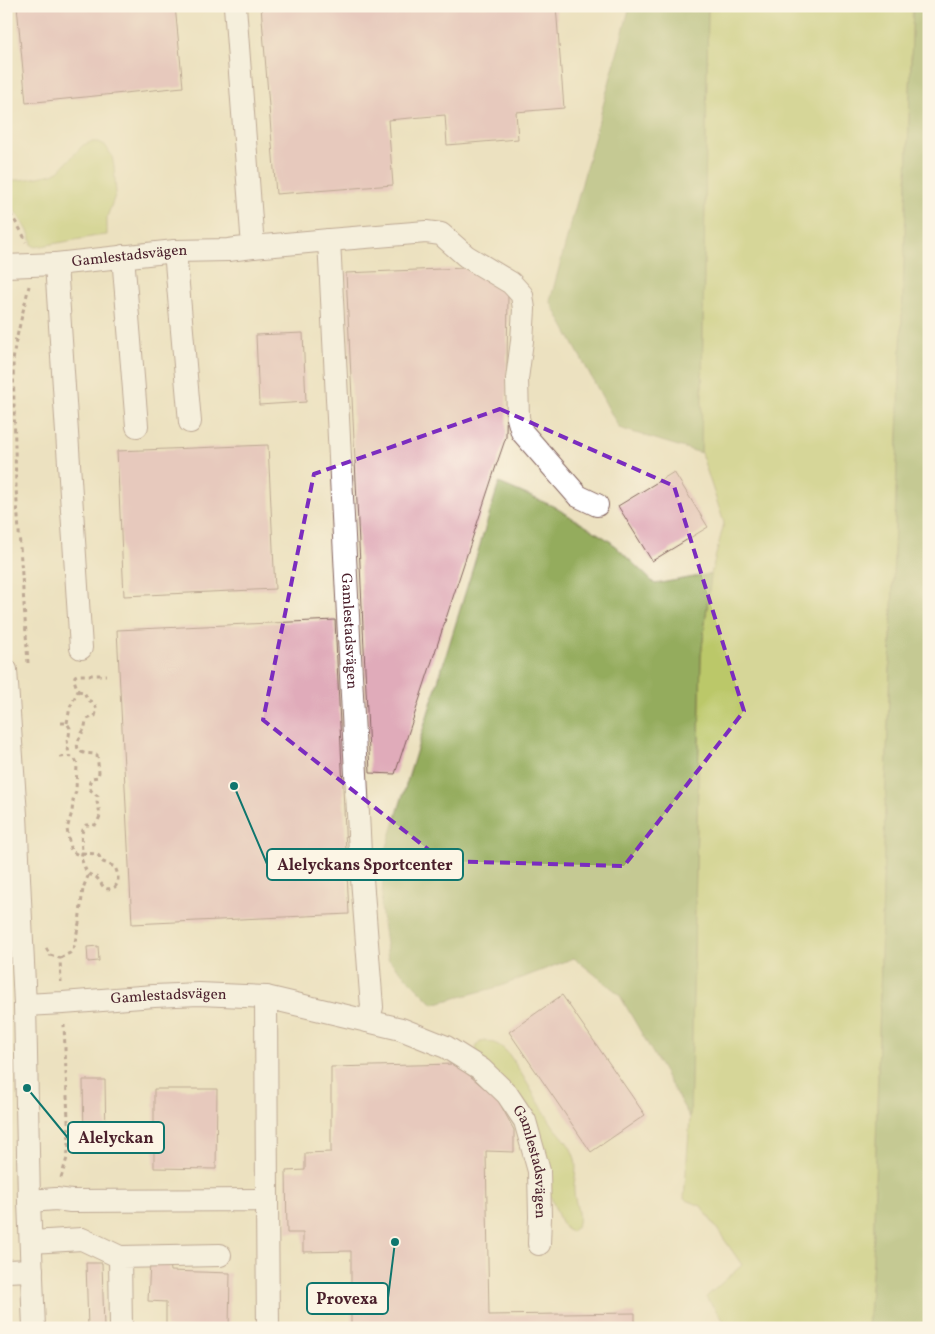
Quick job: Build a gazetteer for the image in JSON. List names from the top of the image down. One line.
{"streets":{"street":["Gamlestadsvägen"]},"places":["Alelyckans Sportcenter","Alelyckan","Provexa"]}
